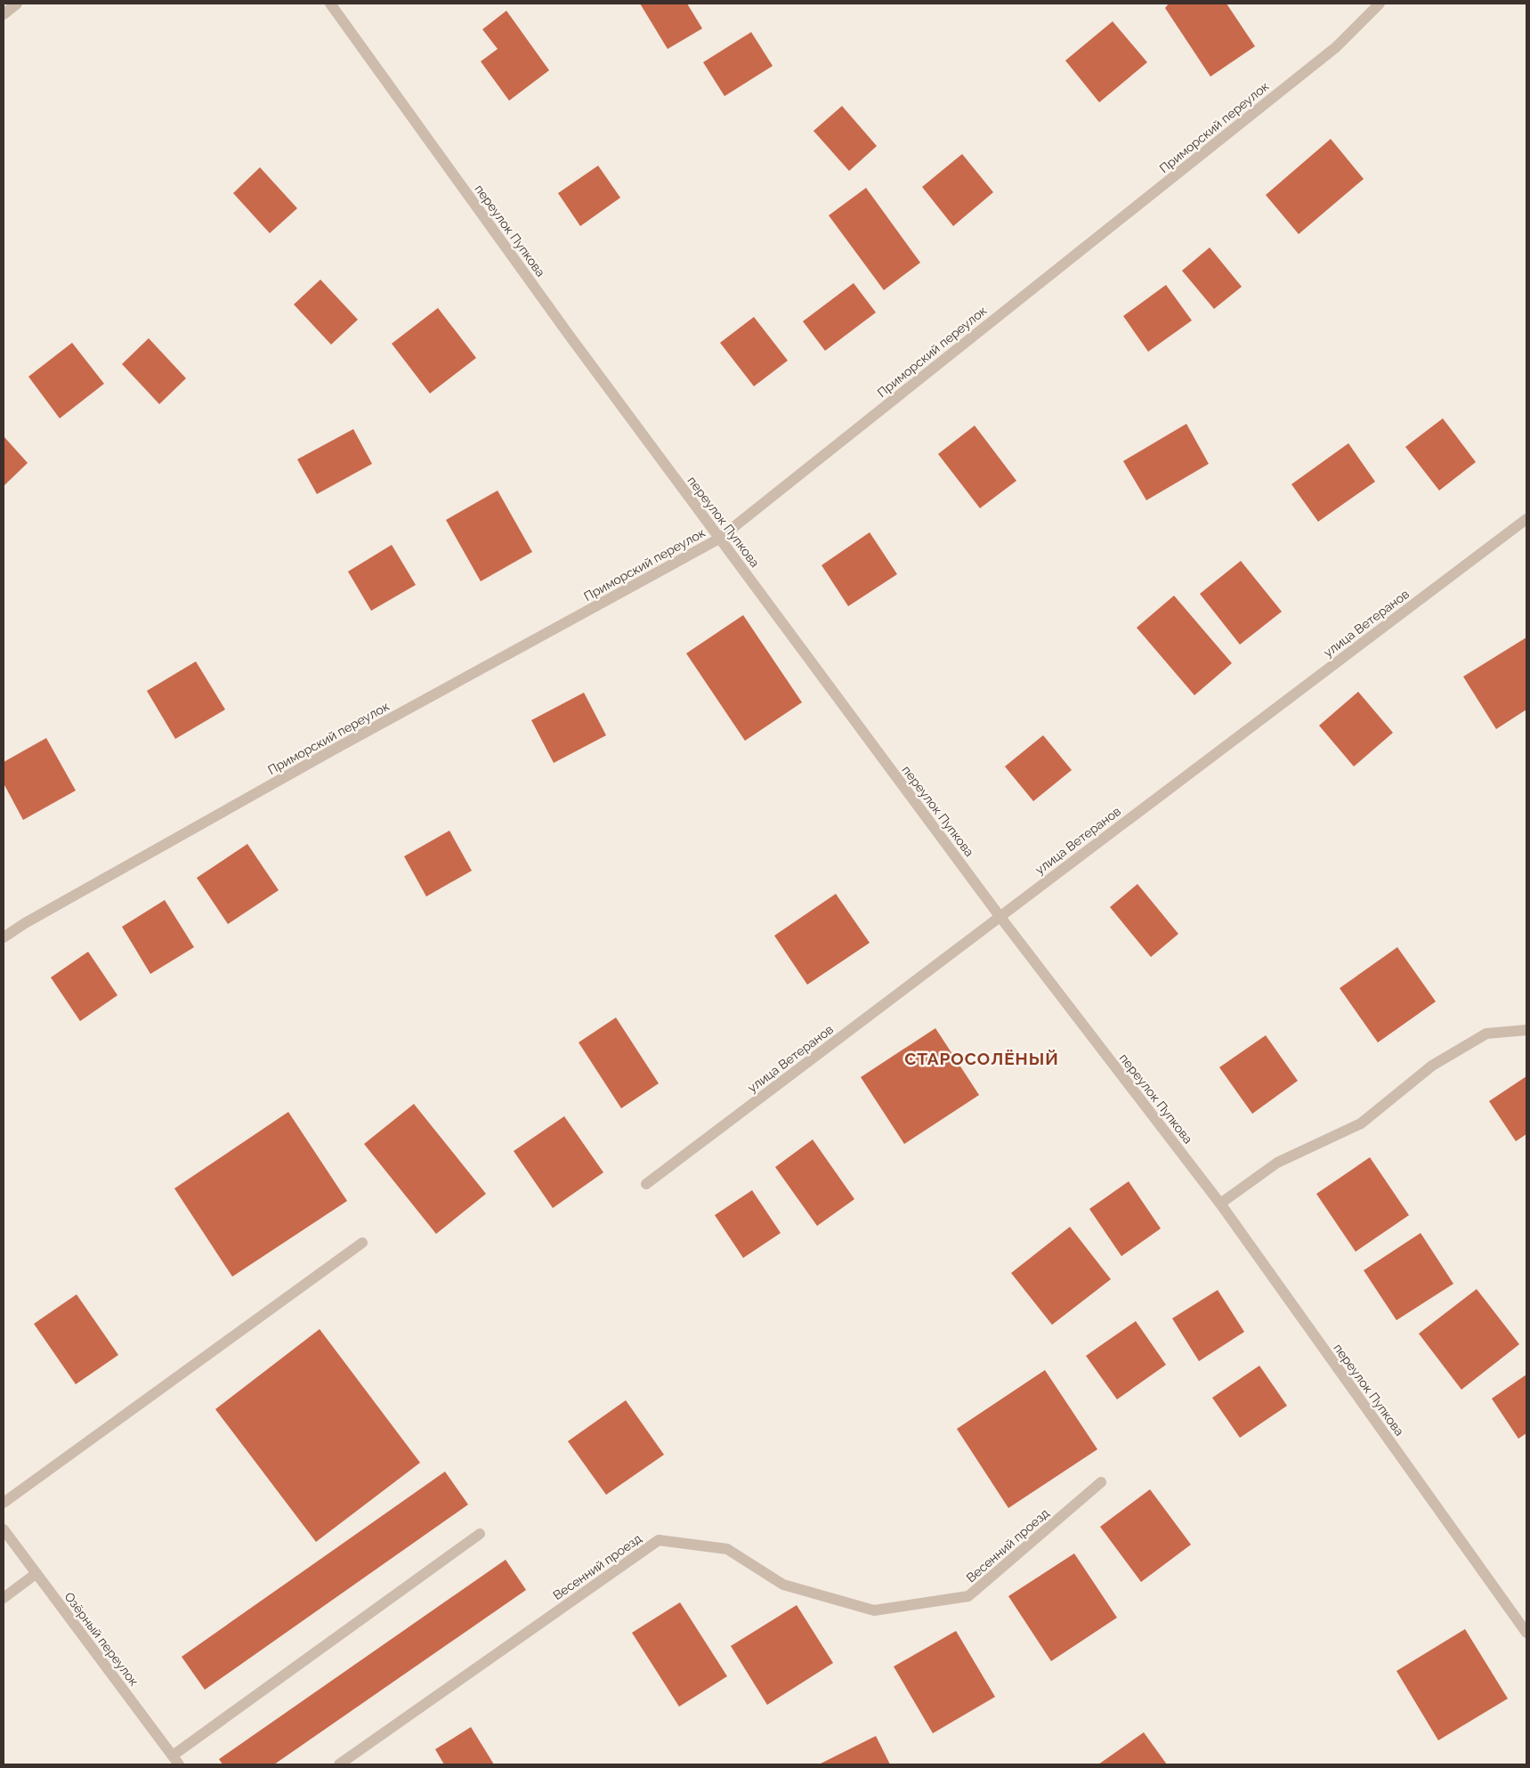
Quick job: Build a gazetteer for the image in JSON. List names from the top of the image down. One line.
{"streets":{"street":["Приморский переулок","переулок Пупкова","улица Ветеранов","Весенний проезд","Озёрный переулок"]},"crossings":[["Приморский переулок","переулок Пупкова"],["переулок Пупкова","улица Ветеранов"]],"districts":["СТАРОCОЛЁНЫЙ"]}
